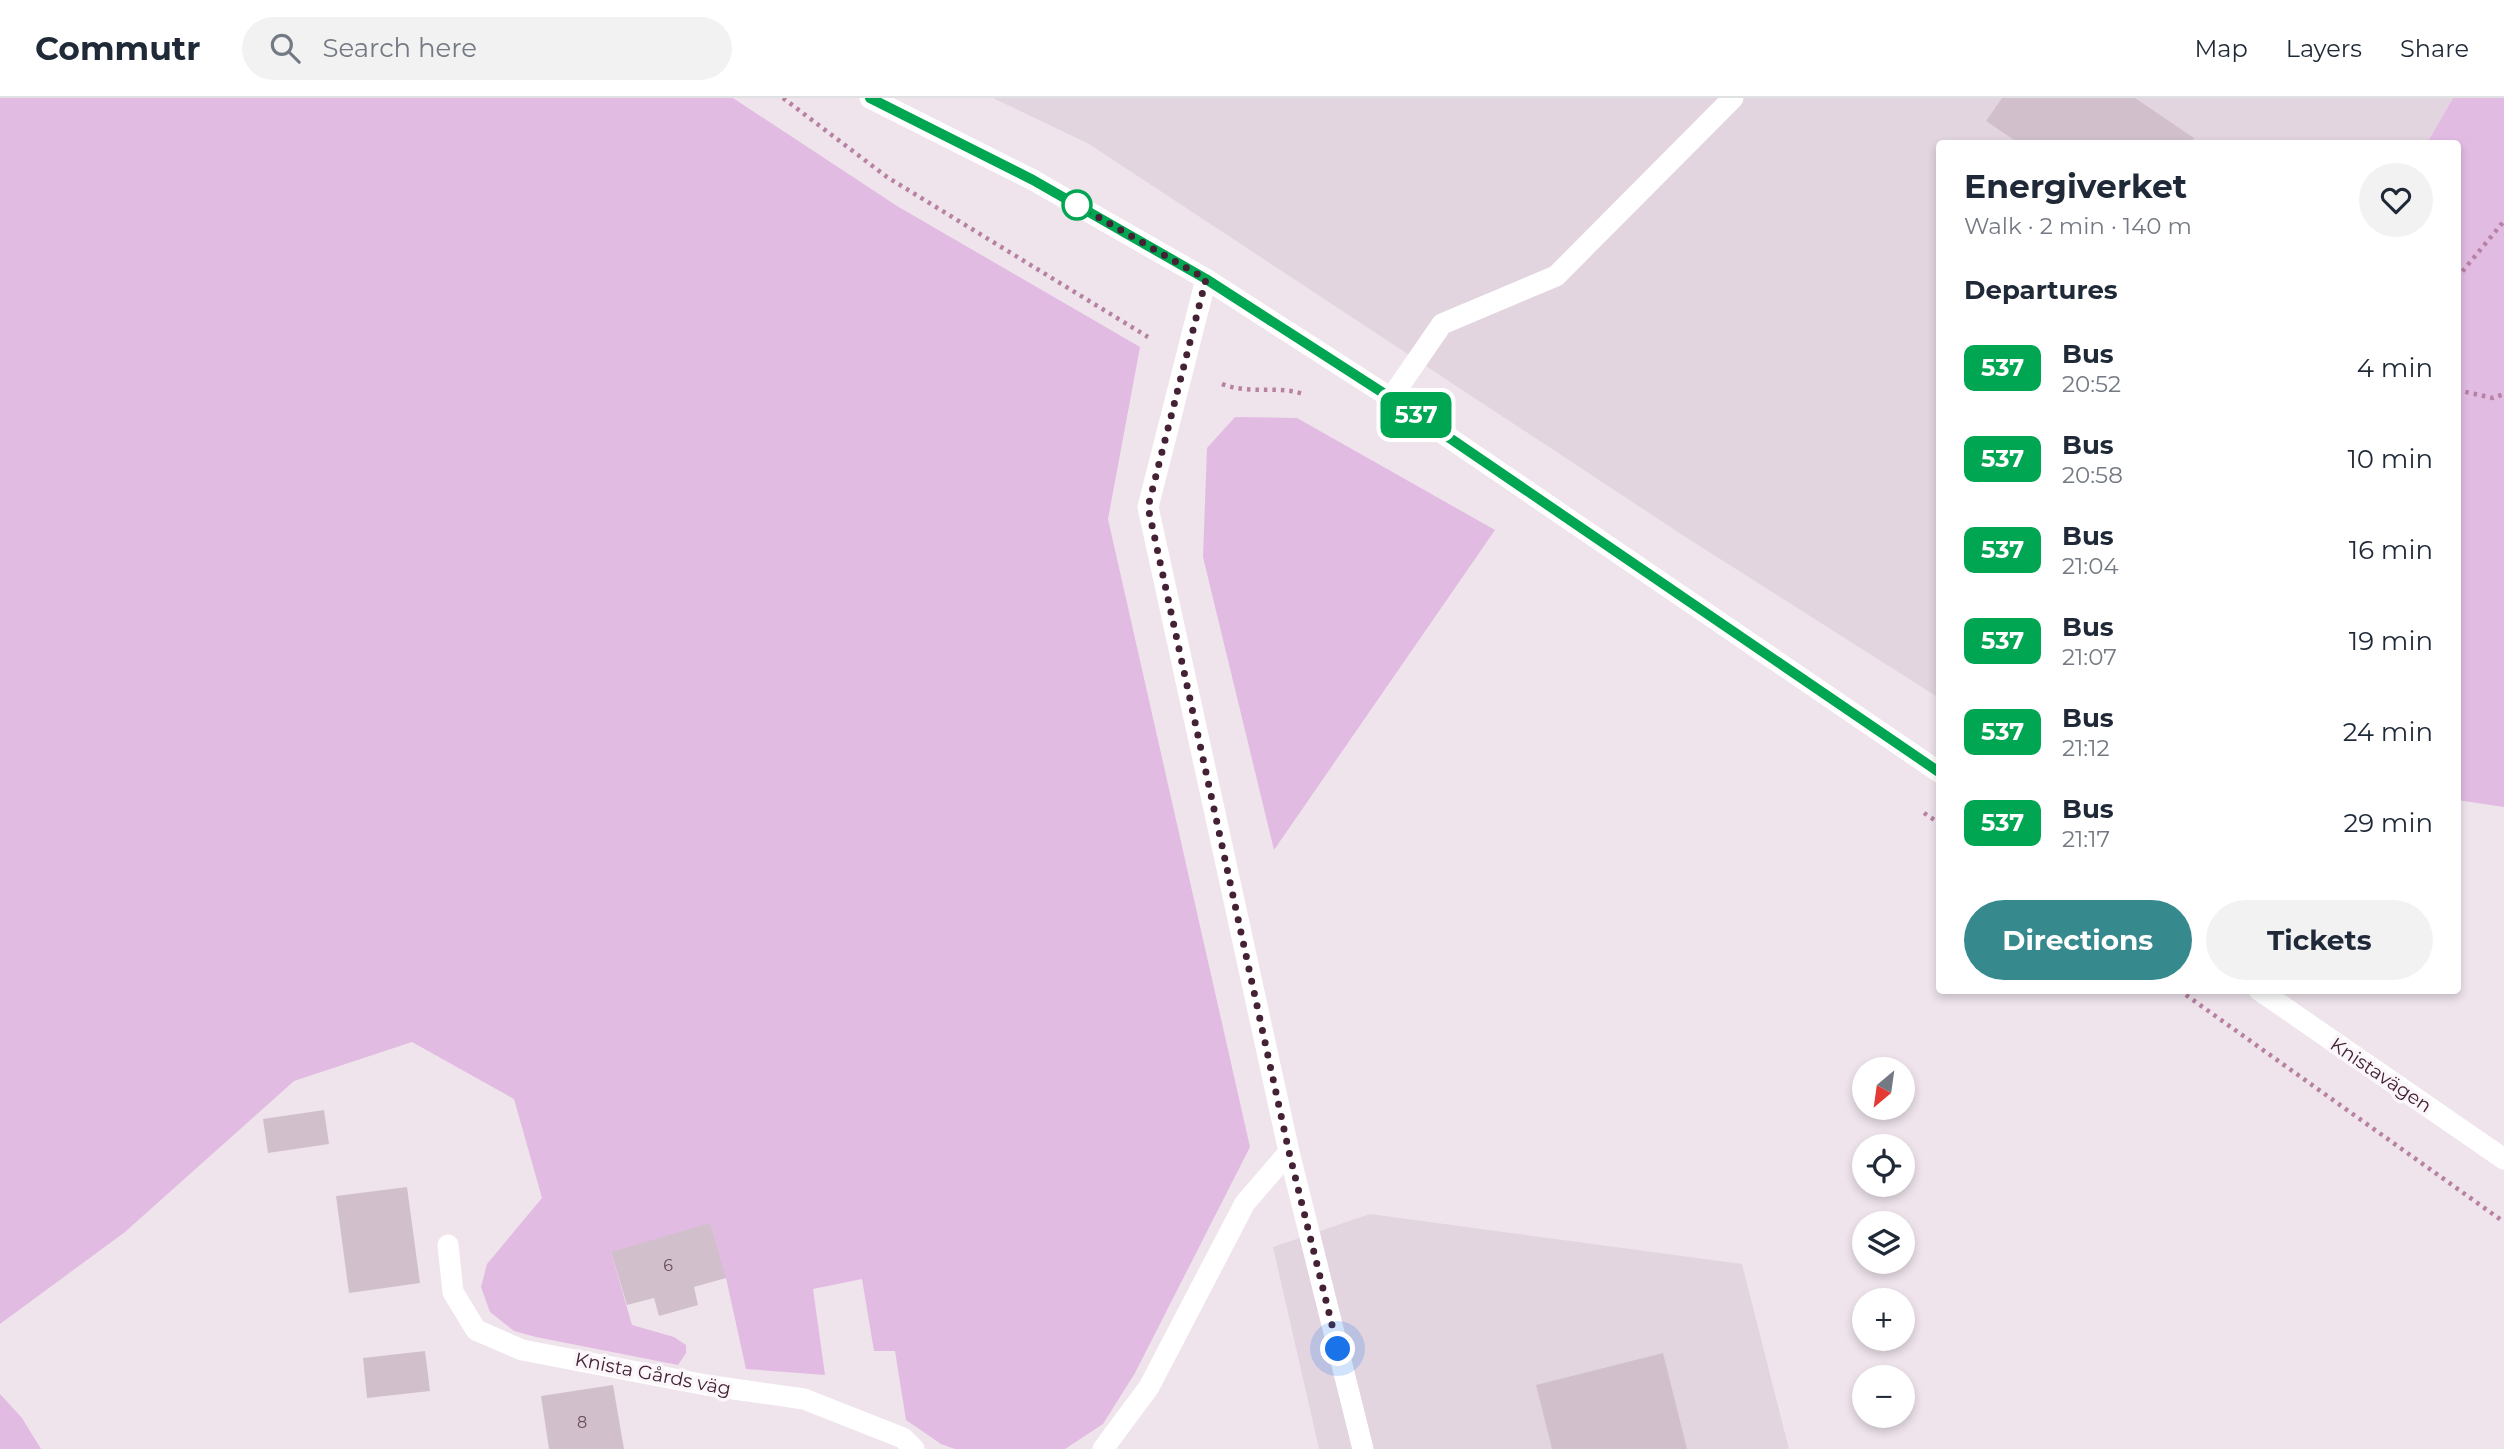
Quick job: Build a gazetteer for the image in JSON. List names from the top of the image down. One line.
{"streets":{"street":["Knistavägen","Knista Gårds väg"]},"lines":["bus line 537"],"house_numbers":["6","8"],"north":"bottom left","page":{"header":"Commutr","search":"Search here","nav":["Map","Layers","Share"],"on_map":"537","heading":[["Energiverket","Walk · 2 min · 140 m"],"Departures"],"list":[{"mark":"537","name":"Bus","note":"20:52","value":"4 min"},{"mark":"537","name":"Bus","note":"20:58","value":"10 min"},{"mark":"537","name":"Bus","note":"21:04","value":"16 min"},{"mark":"537","name":"Bus","note":"21:07","value":"19 min"},{"mark":"537","name":"Bus","note":"21:12","value":"24 min"},{"mark":"537","name":"Bus","note":"21:17","value":"29 min"}],"buttons":["Directions","Tickets"],"map_buttons":["+","−"]}}
